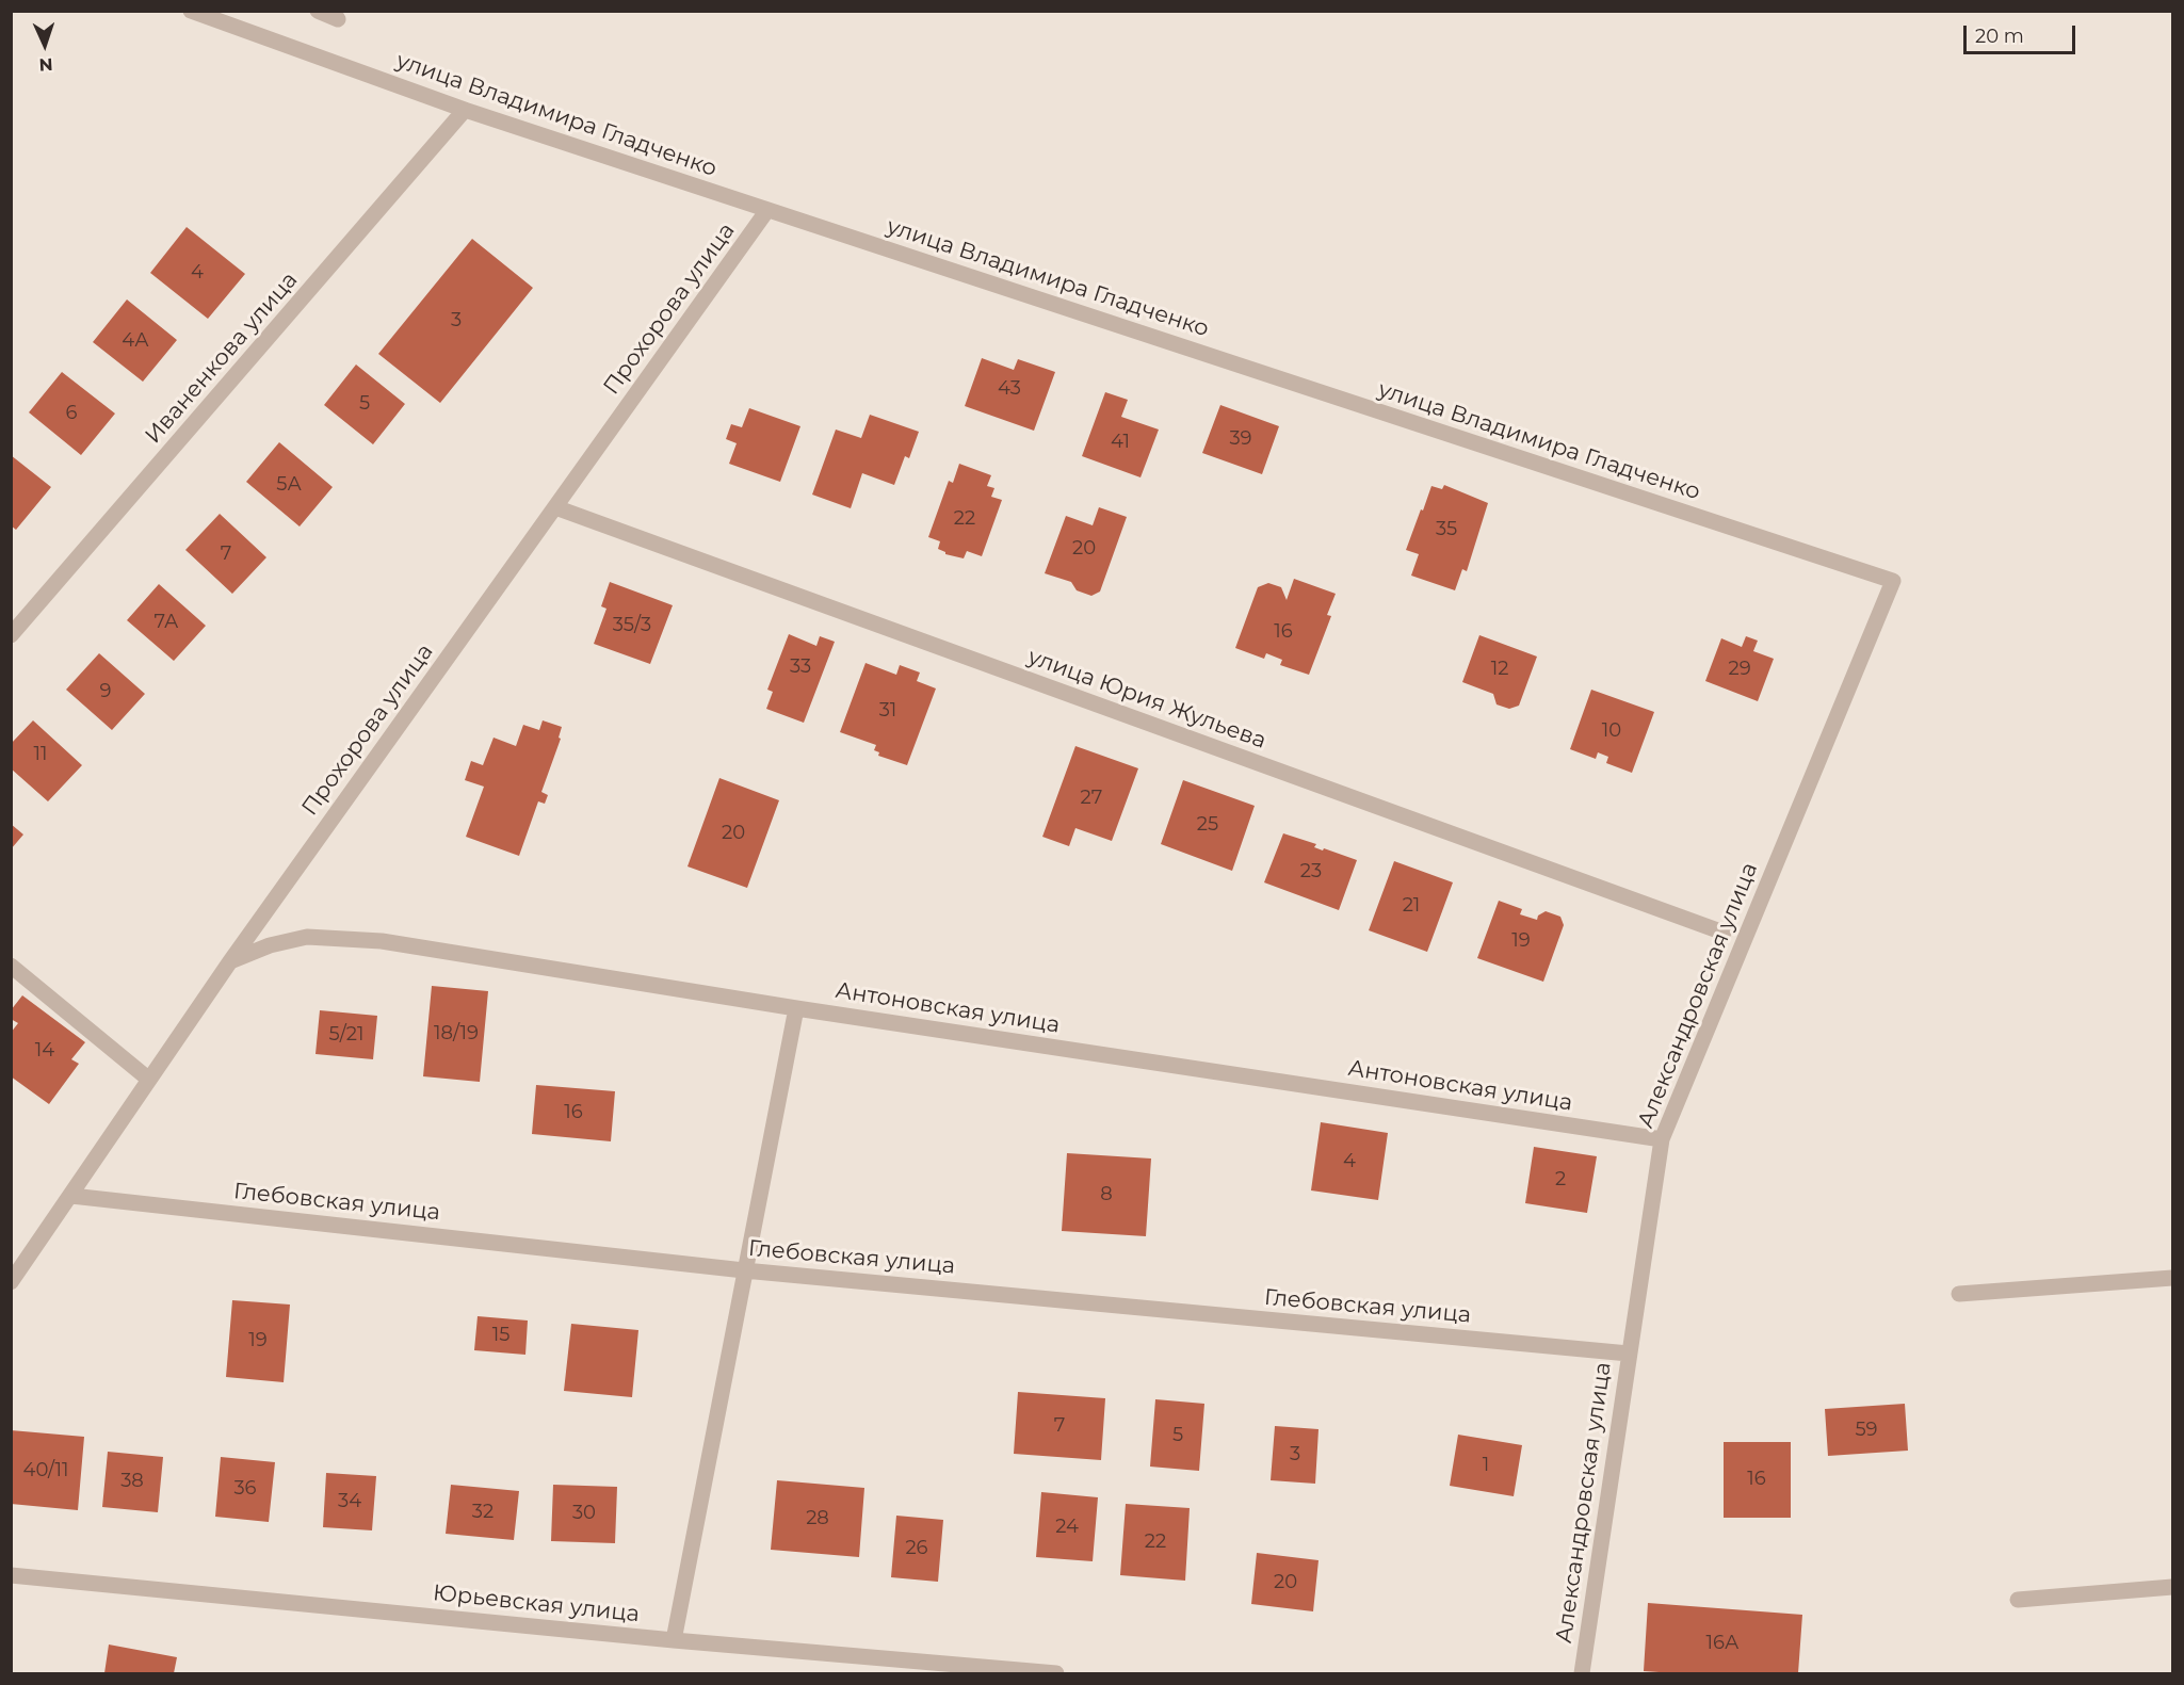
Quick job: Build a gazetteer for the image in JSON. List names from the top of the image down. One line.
{"streets":{"street":["улица Владимира Гладченко","Прохорова улица","Иваненкова улица","улица Юрия Жульева","Александровская улица","Антоновская улица","Глебовская улица","Юрьевская улица"]},"crossings":[["улица Владимира Гладченко","Прохорова улица"],["улица Владимира Гладченко","Иваненкова улица"],["улица Владимира Гладченко","Александровская улица"],["Прохорова улица","улица Юрия Жульева"],["Прохорова улица","Антоновская улица"],["Прохорова улица","Глебовская улица"],["Александровская улица","Антоновская улица"],["Александровская улица","Глебовская улица"]],"house_numbers":["4","3","4А","43","5","6","39","41","5А","22","35","20","7","7А","35/3","16","33","12","29","9","31","10","11","27","25","20","23","21","19","18/19","5/21","14","16","4","2","8","15","19","7","59","5","3","1","40/11","16","38","36","34","32","30","28","24","22","26","20","16А"],"scale_bar":"20 m","north":"bottom"}
